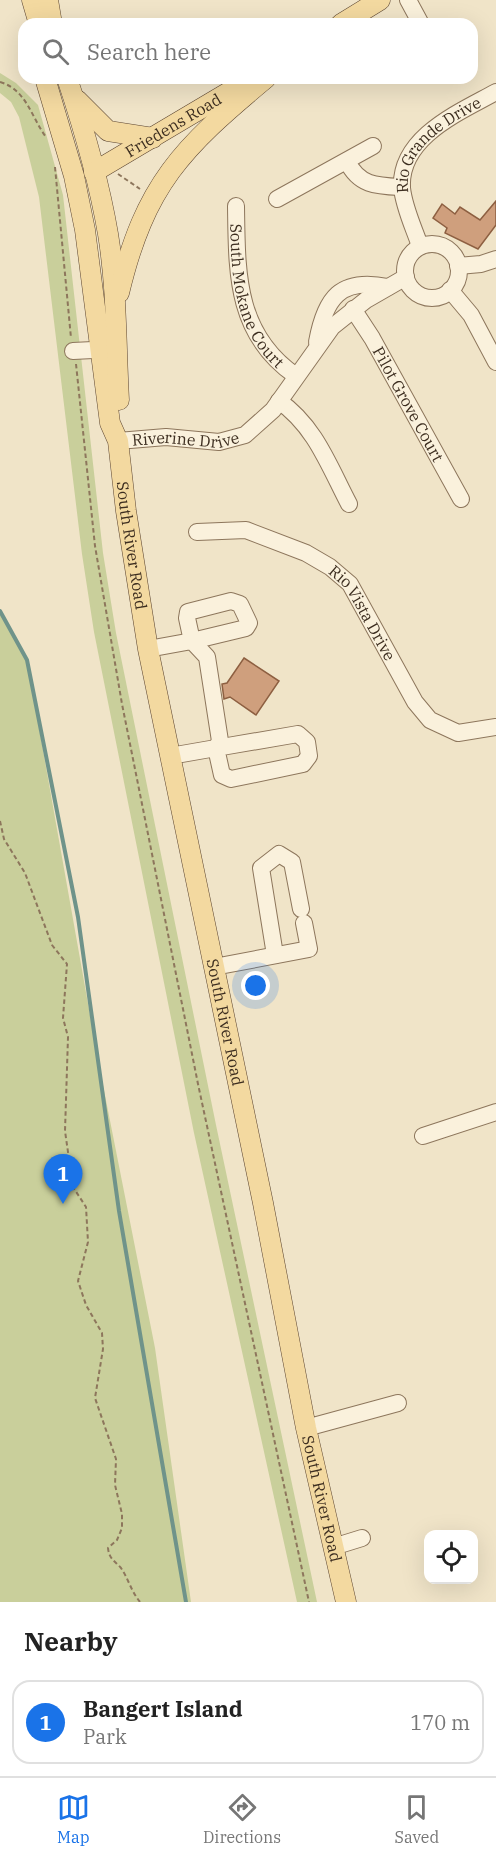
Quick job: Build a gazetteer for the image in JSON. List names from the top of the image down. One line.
{"streets":{"main road":["Friedens Road","South River Road"],"street":["Rio Grande Drive","South Mokane Court","Pilot Grove Court","Riverine Drive","Rio Vista Drive"]},"crossings":[["Friedens Road","South River Road"],["Rio Grande Drive","Riverine Drive"],["South Mokane Court","Riverine Drive"],["Pilot Grove Court","Riverine Drive"],["Riverine Drive","South River Road"]],"page":{"search":"Search here","pins":"1","heading":"Nearby","list":[{"mark":"1","name":"Bangert Island","note":"Park","value":"170 m"}],"nav":["Map","Directions","Saved"]}}
